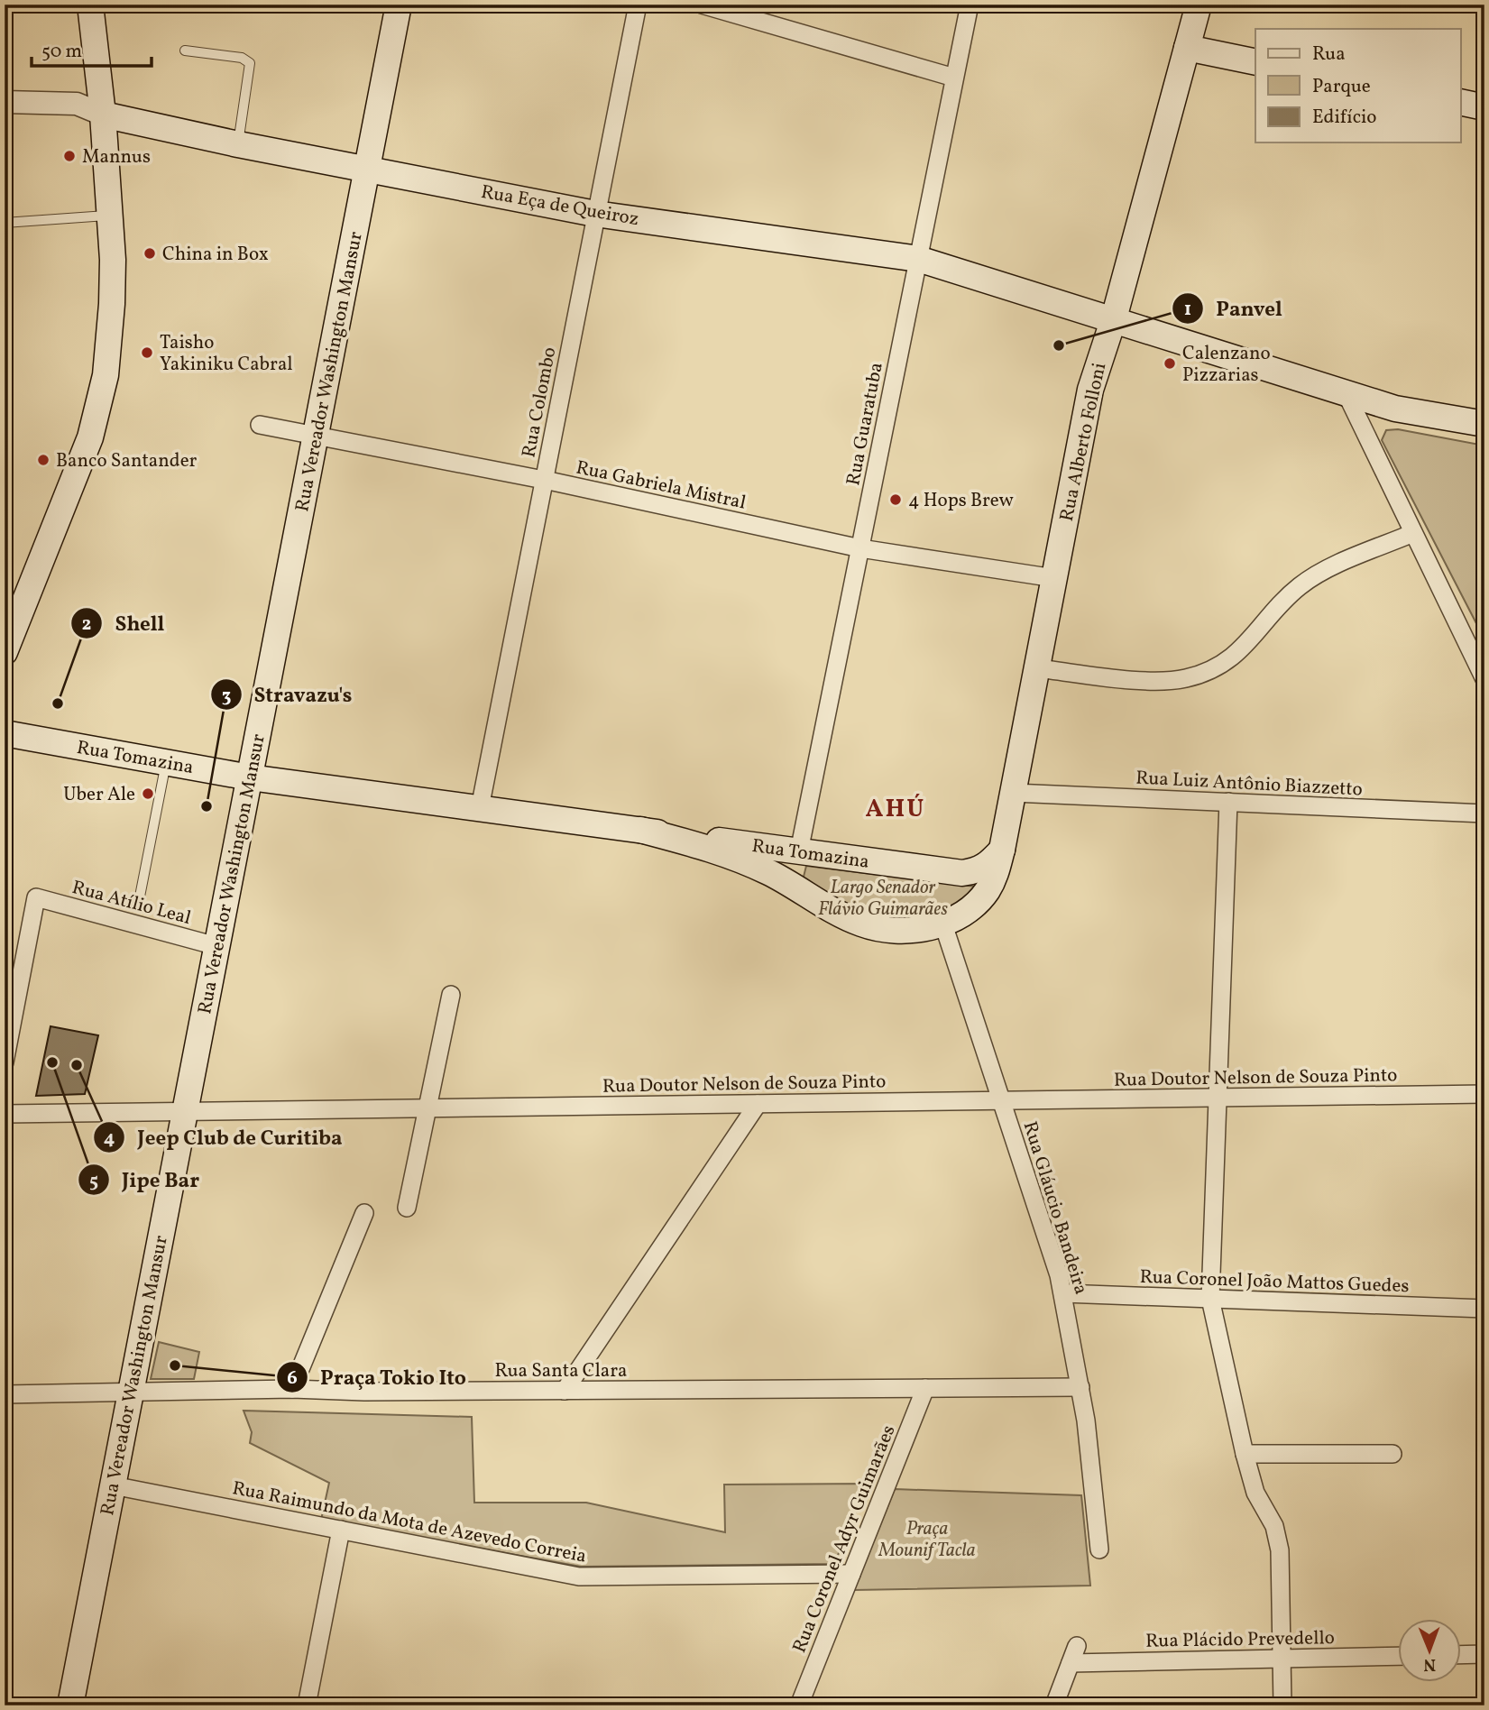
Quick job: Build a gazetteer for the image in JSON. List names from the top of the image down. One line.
{"streets":{"main road":["Rua Eça de Queiroz","Rua Vereador Washington Mansur","Rua Alberto Folloni","Rua Tomazina"],"street":["Rua Colombo","Rua Guaratuba","Rua Gabriela Mistral","Rua Luiz Antônio Biazzetto","Rua Atílio Leal","Rua Doutor Nelson de Souza Pinto","Rua Gláucio Bandeira","Rua Coronel João Mattos Guedes","Rua Santa Clara","Rua Raimundo da Mota de Azevedo Correia","Rua Coronel Adyr Guimarães","Rua Plácido Prevedello"]},"crossings":[["Rua Eça de Queiroz","Rua Vereador Washington Mansur"],["Rua Eça de Queiroz","Rua Colombo"],["Rua Eça de Queiroz","Rua Guaratuba"],["Rua Eça de Queiroz","Rua Alberto Folloni"],["Rua Vereador Washington Mansur","Rua Gabriela Mistral"],["Rua Vereador Washington Mansur","Rua Tomazina"],["Rua Vereador Washington Mansur","Rua Atílio Leal"],["Rua Vereador Washington Mansur","Rua Doutor Nelson de Souza Pinto"],["Rua Vereador Washington Mansur","Rua Santa Clara"],["Rua Vereador Washington Mansur","Rua Raimundo da Mota de Azevedo Correia"],["Rua Colombo","Rua Gabriela Mistral"],["Rua Colombo","Rua Tomazina"],["Rua Guaratuba","Rua Gabriela Mistral"],["Rua Guaratuba","Rua Tomazina"],["Rua Alberto Folloni","Rua Gabriela Mistral"],["Rua Alberto Folloni","Rua Tomazina"],["Rua Alberto Folloni","Rua Luiz Antônio Biazzetto"],["Rua Tomazina","Rua Gláucio Bandeira"],["Rua Doutor Nelson de Souza Pinto","Rua Gláucio Bandeira"],["Rua Gláucio Bandeira","Rua Coronel João Mattos Guedes"],["Rua Gláucio Bandeira","Rua Santa Clara"],["Rua Santa Clara","Rua Coronel Adyr Guimarães"],["Rua Raimundo da Mota de Azevedo Correia","Rua Coronel Adyr Guimarães"]],"districts":["AHÚ"],"parks":["Largo Senador Flávio Guimarães","Praça Mounif Tacla"],"places":["Mannus","China in Box","Panvel","Taisho Yakiniku Cabral","Calenzano Pizzarias","Banco Santander","4 Hops Brew","Shell","Uber Ale","Stravazu's","Jipe Bar","Jeep Club de Curitiba","Praça Tokio Ito"],"legend":["Rua","Parque","Edifício"],"scale_bar":"50 m","north":"bottom"}
